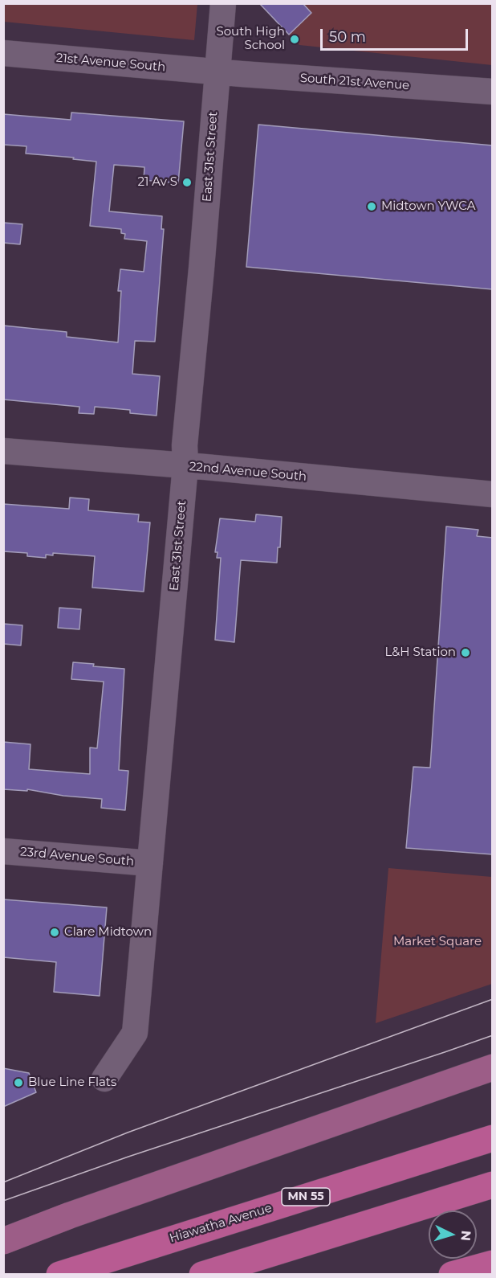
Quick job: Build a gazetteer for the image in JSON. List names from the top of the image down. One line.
{"streets":{"highway":["MN 55","Hiawatha Avenue"],"street":["21st Avenue South","South 21st Avenue","East 31st Street","22nd Avenue South","23rd Avenue South"]},"crossings":[["21st Avenue South","South 21st Avenue"],["21st Avenue South","East 31st Street"],["South 21st Avenue","East 31st Street"],["East 31st Street","22nd Avenue South"],["East 31st Street","23rd Avenue South"]],"parks":["Market Square"],"places":["South High School","21 Av S","Midtown YWCA","L&H Station","Clare Midtown","Blue Line Flats"],"scale_bar":"50 m","north":"right"}
